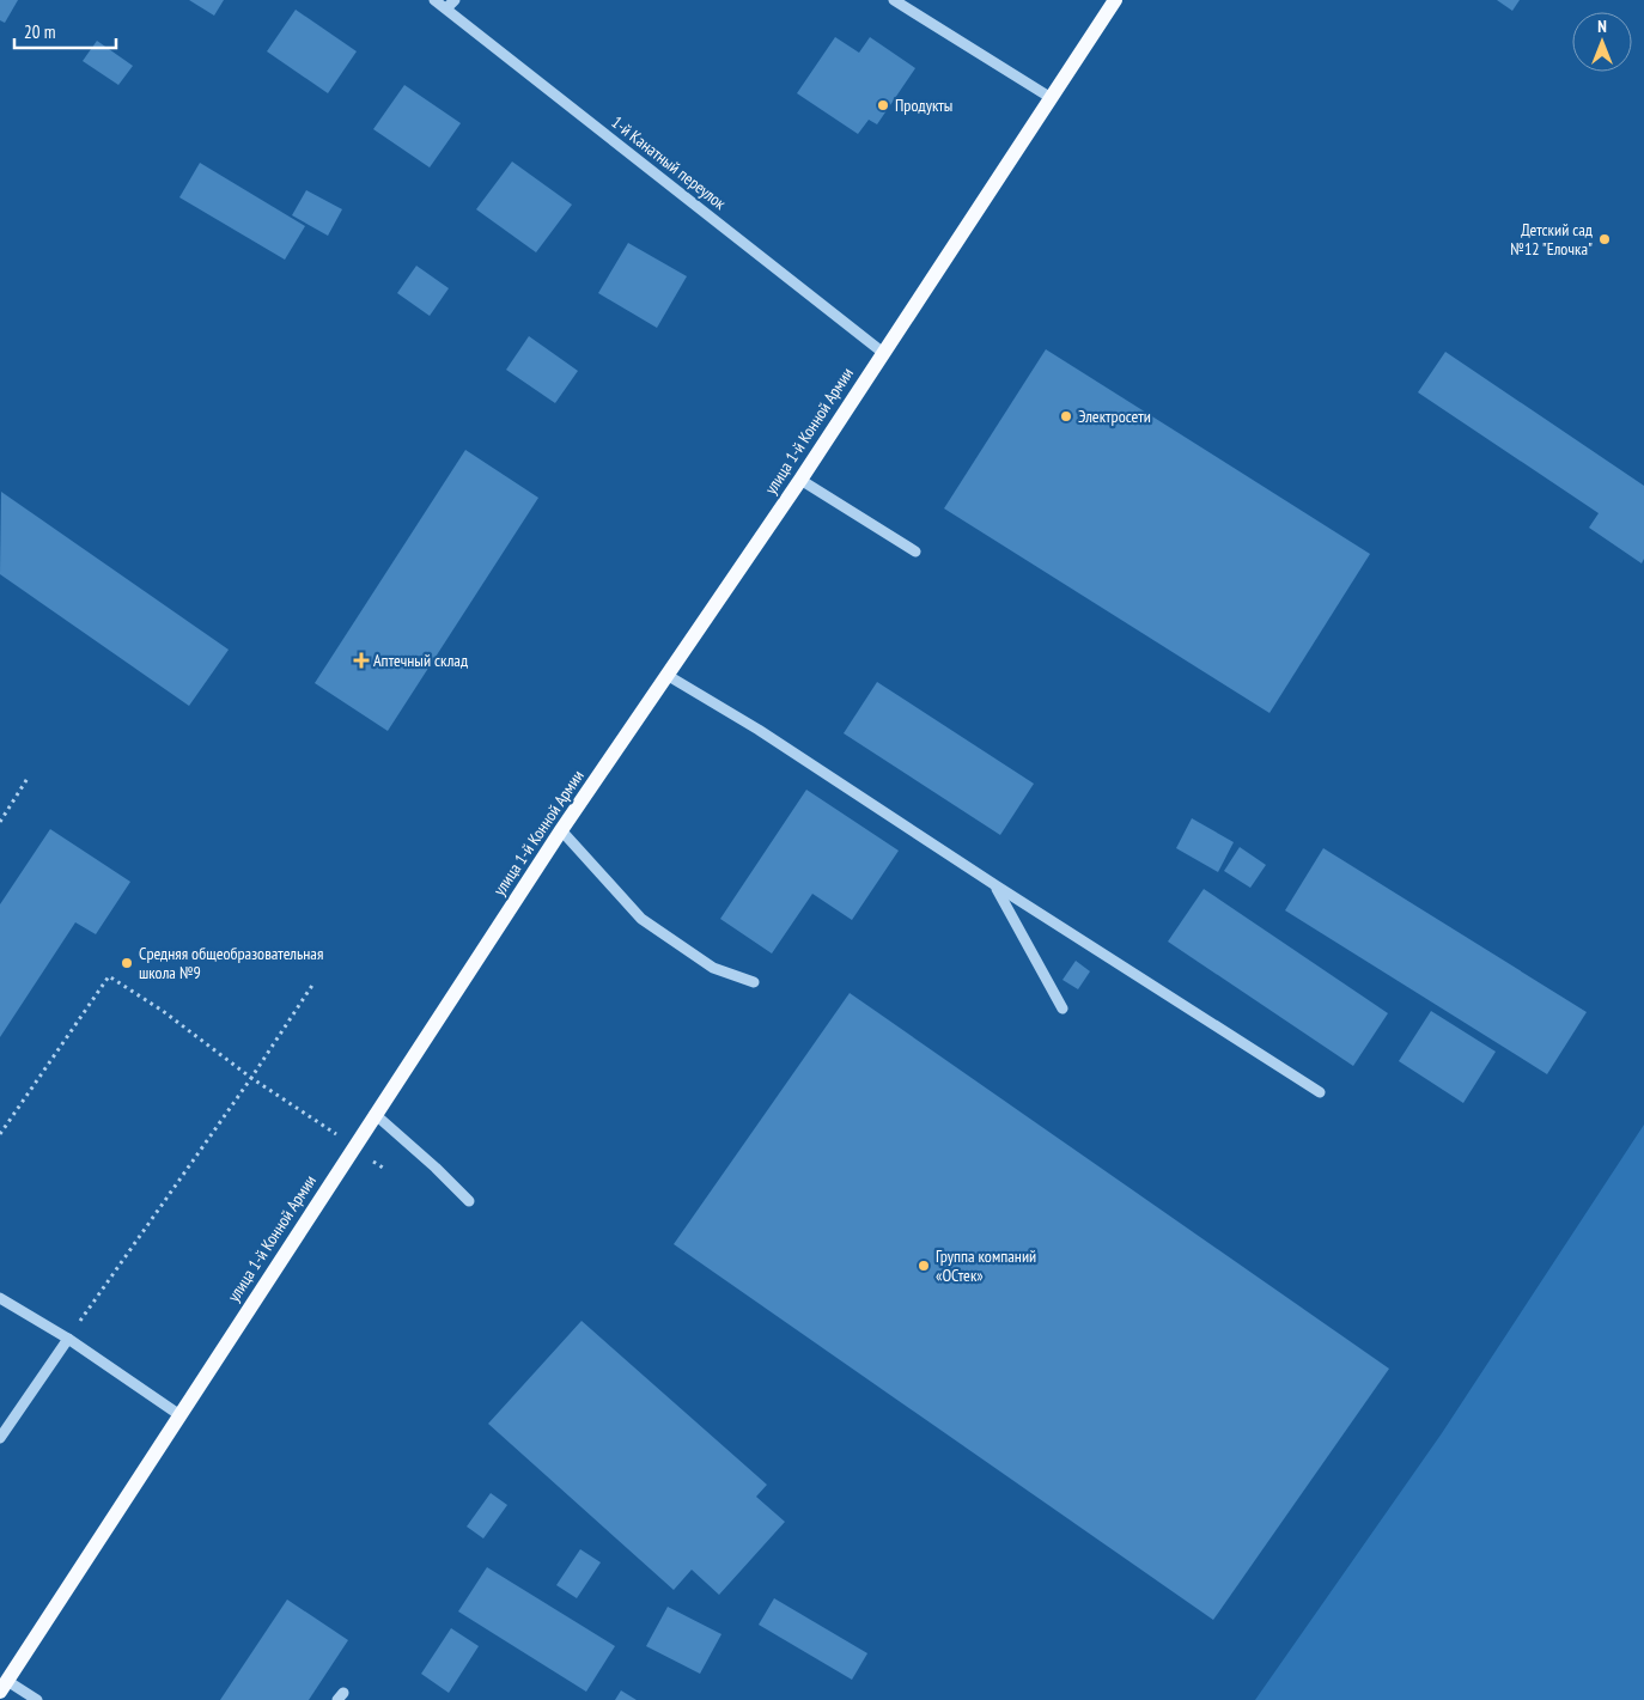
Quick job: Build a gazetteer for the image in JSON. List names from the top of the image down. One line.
{"streets":{"main road":["улица 1-й Конной Армии"],"street":["1-й Канатный переулок"]},"crossings":[["1-й Канатный переулок","улица 1-й Конной Армии"]],"places":{"other":["Продукты","Детский сад №12 \"Елочка\"","Электросети","Средняя общеобразовательная школа №9","Группа компаний «ОСтек»"],"health":["Аптечный склад"]},"scale_bar":"20 m","north":"top"}
